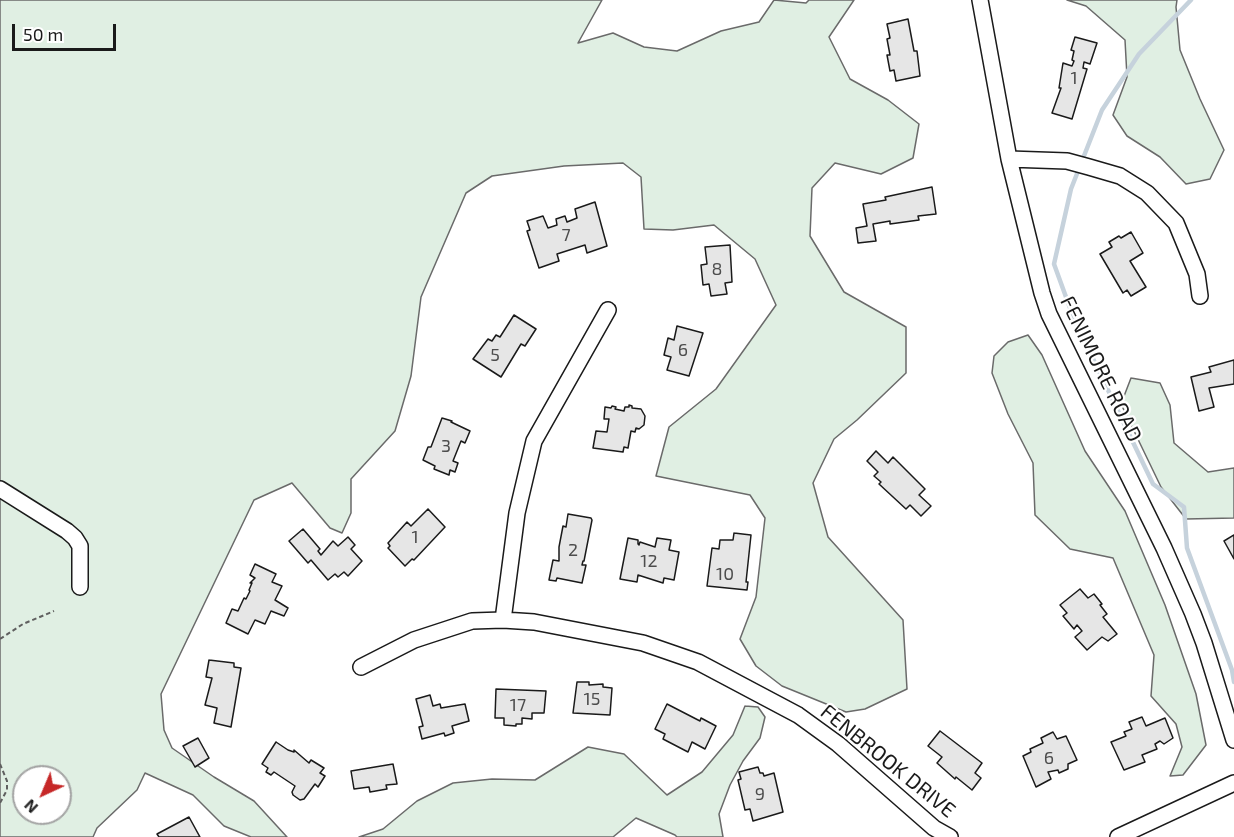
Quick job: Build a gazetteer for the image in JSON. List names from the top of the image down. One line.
{"streets":{"street":["FENIMORE ROAD","FENBROOK DRIVE"]},"house_numbers":["1","7","8","6","5","3","1","2","12","10","15","17","6","9"],"scale_bar":"50 m","north":"bottom left"}
